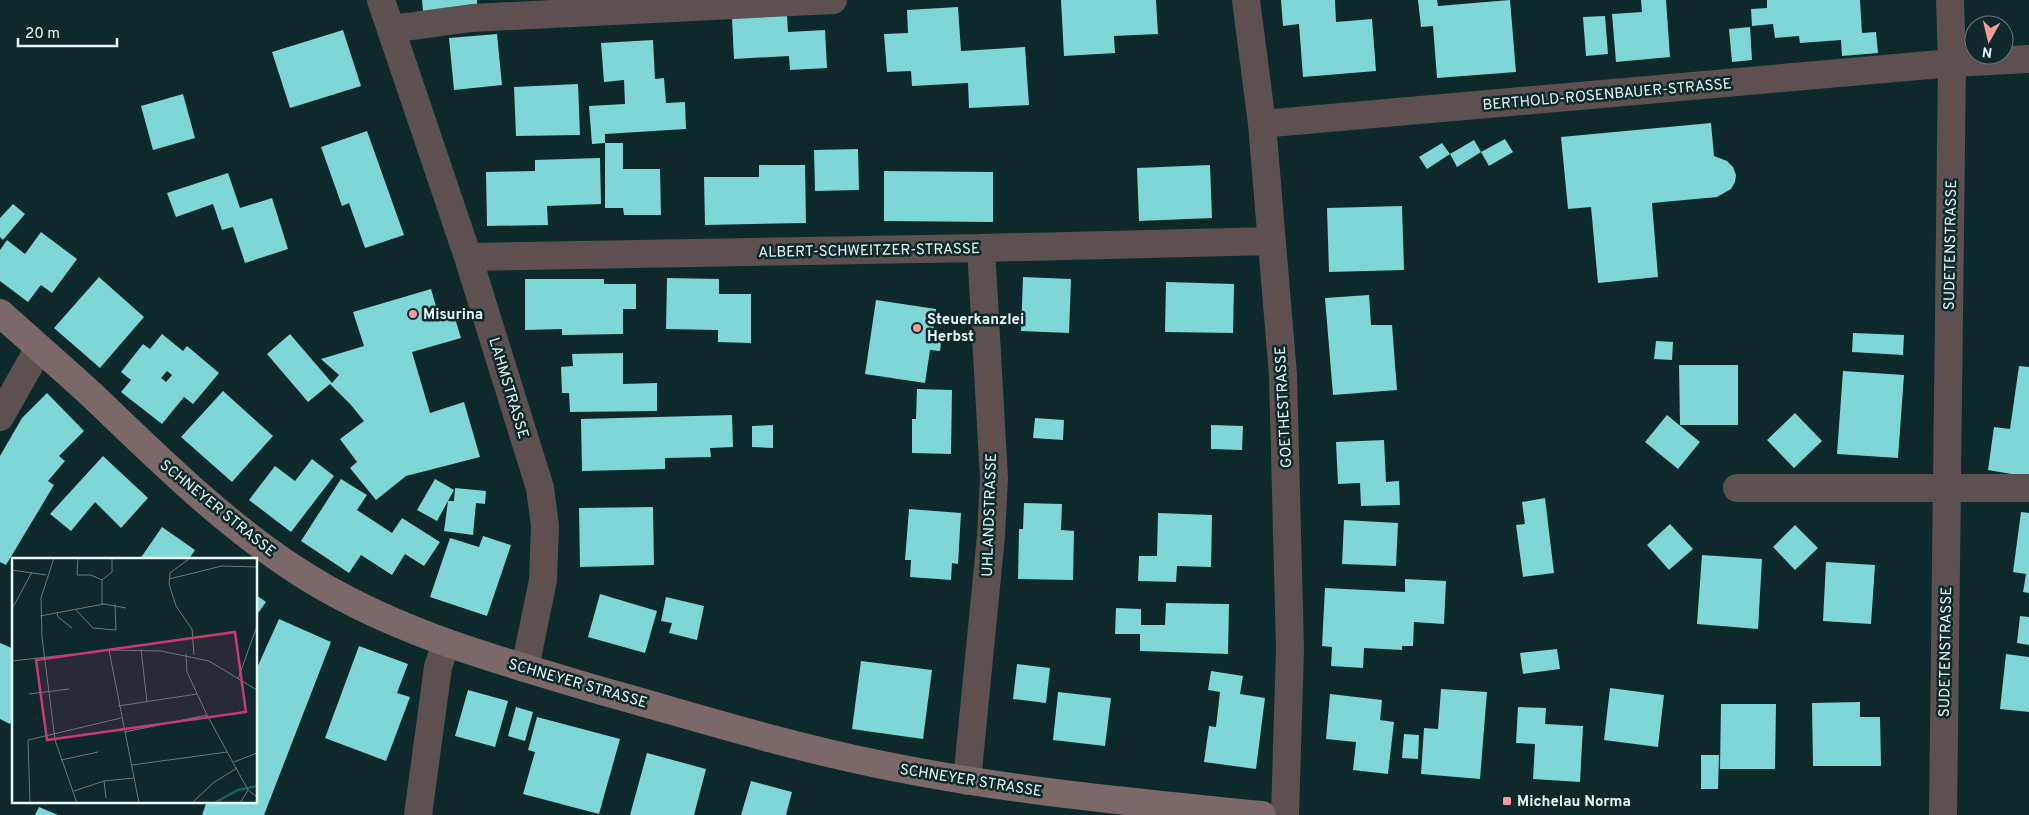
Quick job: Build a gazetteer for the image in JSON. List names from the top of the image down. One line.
{"streets":{"street":["BERTHOLD-ROSENBAUER-STRASSE","SUDETENSTRASSE","ALBERT-SCHWEITZER-STRASSE","LAHMSTRASSE","GOETHESTRASSE","SCHNEYER STRASSE","UHLANDSTRASSE"]},"crossings":[["BERTHOLD-ROSENBAUER-STRASSE","SUDETENSTRASSE"],["BERTHOLD-ROSENBAUER-STRASSE","GOETHESTRASSE"],["ALBERT-SCHWEITZER-STRASSE","LAHMSTRASSE"],["ALBERT-SCHWEITZER-STRASSE","GOETHESTRASSE"],["ALBERT-SCHWEITZER-STRASSE","UHLANDSTRASSE"],["LAHMSTRASSE","SCHNEYER STRASSE"],["SCHNEYER STRASSE","UHLANDSTRASSE"]],"places":{"other":["Misurina","Steuerkanzlei Herbst"],"transit":["Michelau Norma"]},"scale_bar":"20 m","north":"bottom"}
